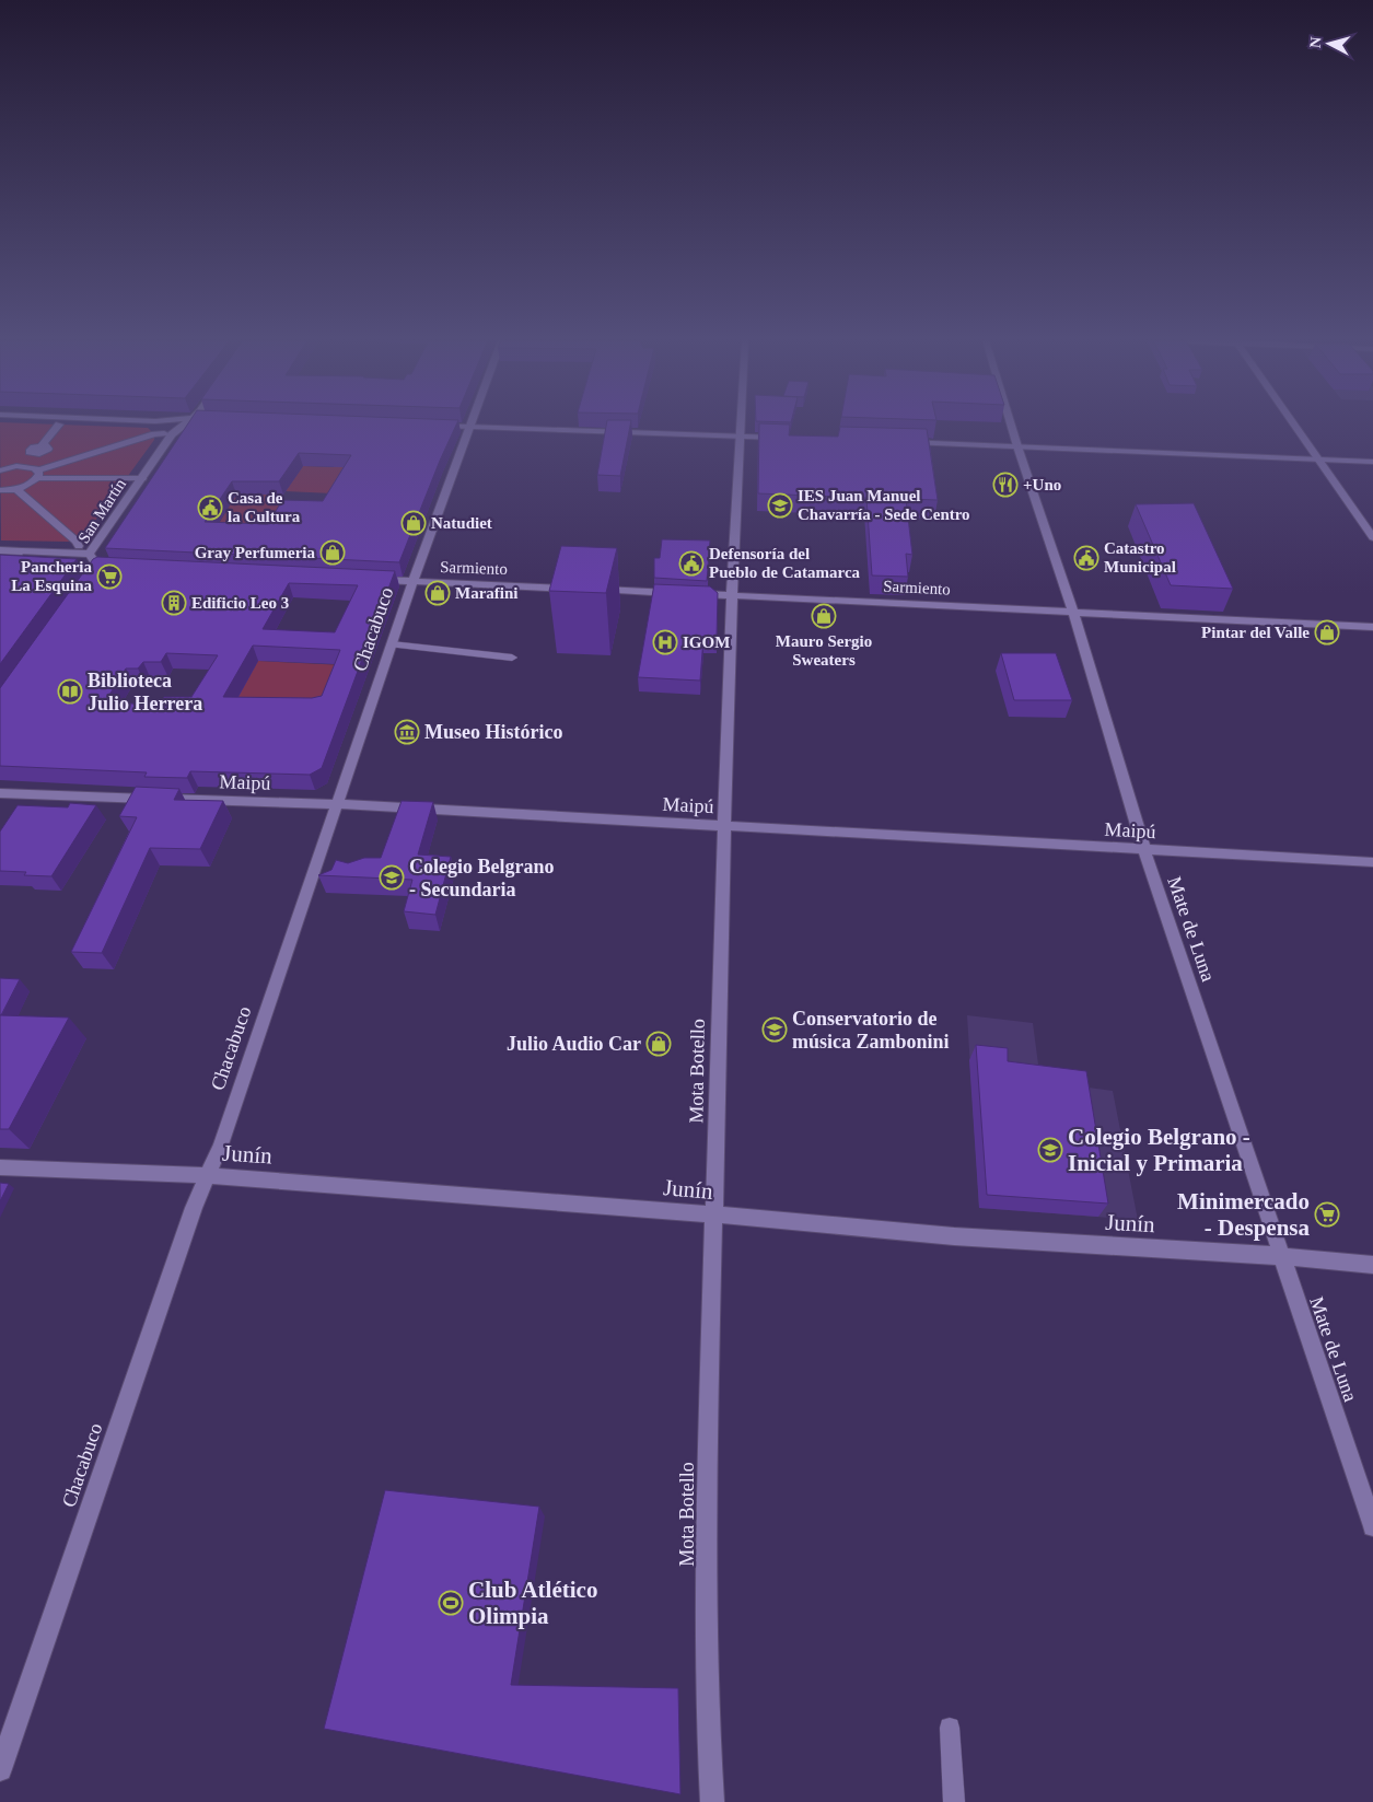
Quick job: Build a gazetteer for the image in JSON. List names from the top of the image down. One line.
{"streets":{"street":["San Martín","Sarmiento","Chacabuco","Maipú","Mate de Luna","Mota Botello","Junín"]},"crossings":[["Sarmiento","Chacabuco"],["Sarmiento","Mate de Luna"],["Sarmiento","Mota Botello"],["Chacabuco","Maipú"],["Chacabuco","Junín"],["Maipú","Mate de Luna"],["Maipú","Mota Botello"],["Mate de Luna","Junín"],["Mota Botello","Junín"]],"places":{"restaurant":["+Uno"],"school or university":["IES Juan Manuel Chavarría - Sede Centro","Colegio Belgrano - Secundaria","Conservatorio de música Zambonini","Colegio Belgrano - Inicial y Primaria"],"public building":["Casa de la Cultura","Catastro Municipal","Defensoría del Pueblo de Catamarca"],"shop":["Natudiet","Gray Perfumeria","Marafini","Mauro Sergio Sweaters","Pintar del Valle","Julio Audio Car"],"supermarket":["Pancheria La Esquina","Minimercado - Despensa"],"building":["Edificio Leo 3"],"hospital":["IGOM"],"library":["Biblioteca Julio Herrera"],"museum":["Museo Histórico"],"sports":["Club Atlético Olimpia"]},"north":"left"}
